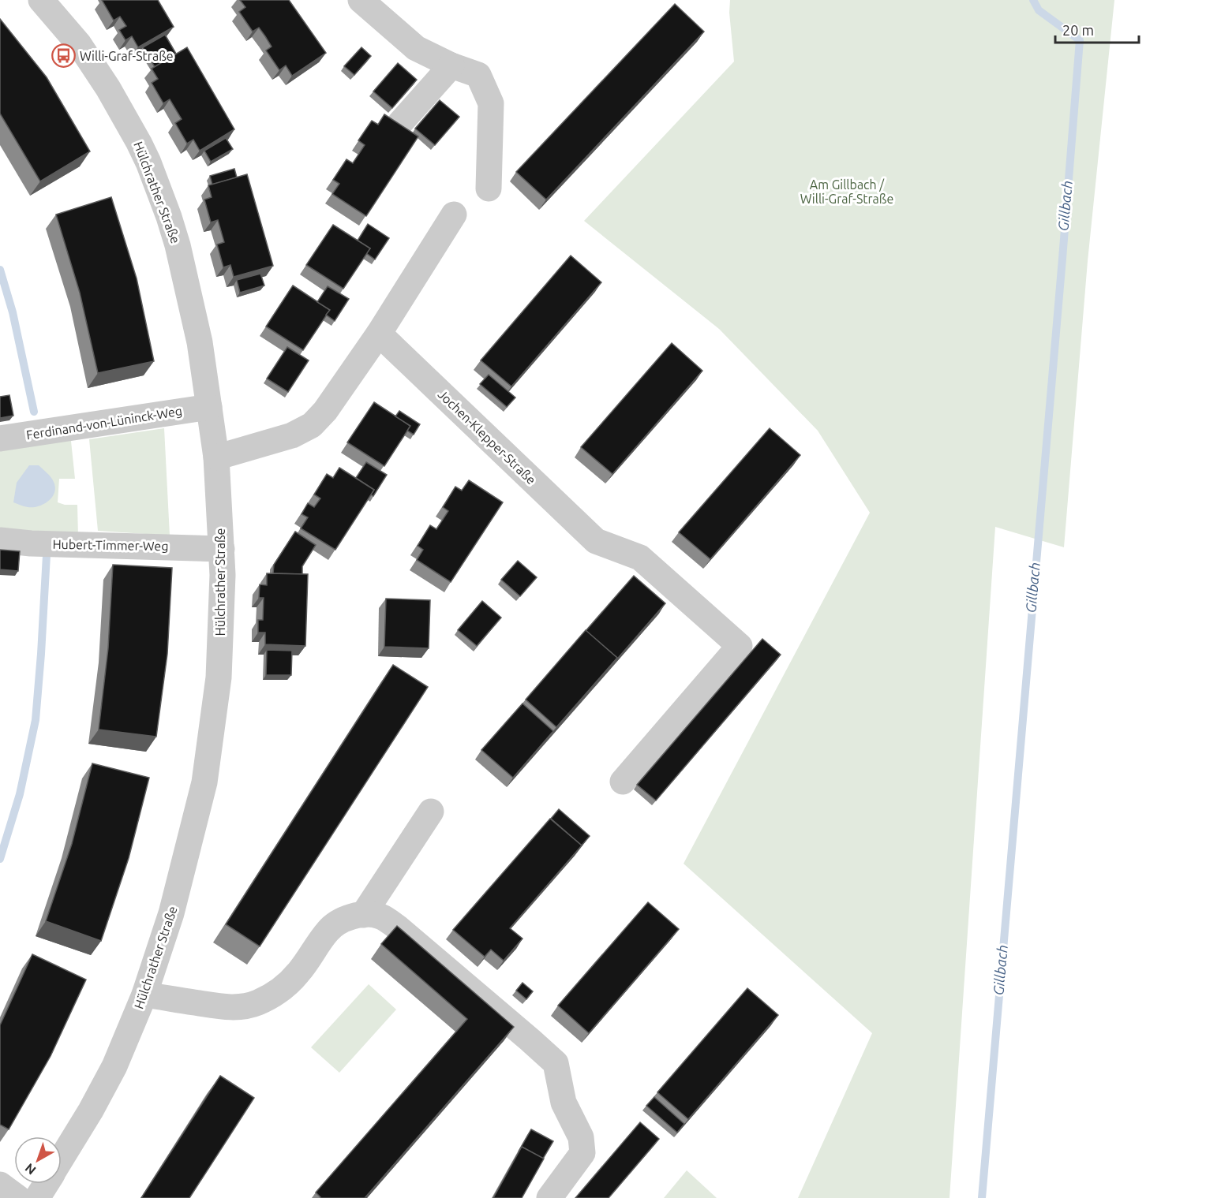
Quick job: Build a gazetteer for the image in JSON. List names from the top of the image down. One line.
{"streets":{"street":["Hülchrather Straße","Ferdinand-von-Lüninck-Weg","Jochen-Klepper-Straße","Hubert-Timmer-Weg"]},"crossings":[["Hülchrather Straße","Ferdinand-von-Lüninck-Weg"],["Hülchrather Straße","Hubert-Timmer-Weg"]],"water":["Gillbach"],"parks":["Am Gillbach / Willi-Graf-Straße"],"places":{"bus stop":["Willi-Graf-Straße"]},"scale_bar":"20 m","north":"bottom left"}
